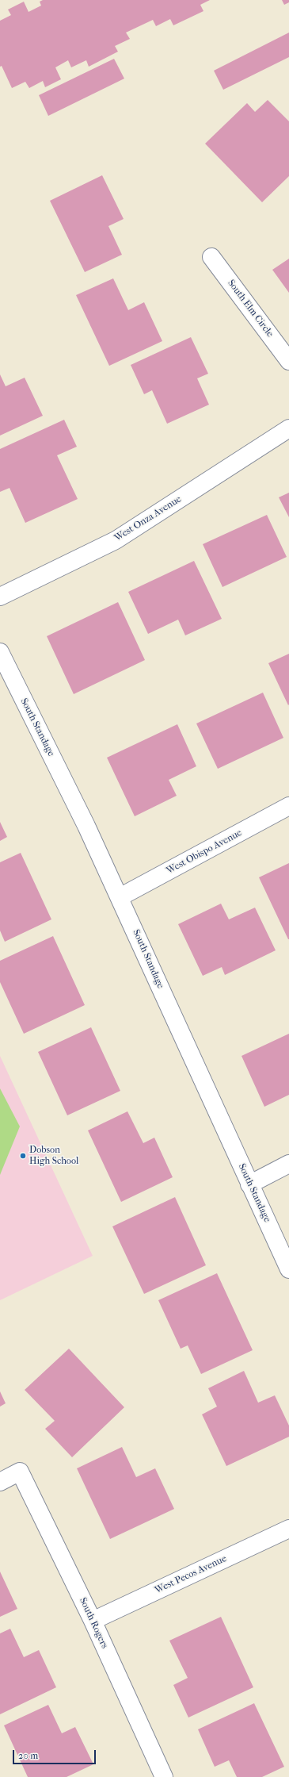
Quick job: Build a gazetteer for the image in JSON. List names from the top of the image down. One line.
{"streets":{"street":["South Elm Circle","West Onza Avenue","South Standage","West Obispo Avenue","West Pecos Avenue","South Rogers"]},"crossings":[["South Standage","West Obispo Avenue"],["West Pecos Avenue","South Rogers"]],"places":["Dobson High School"],"scale_bar":"20 m"}
